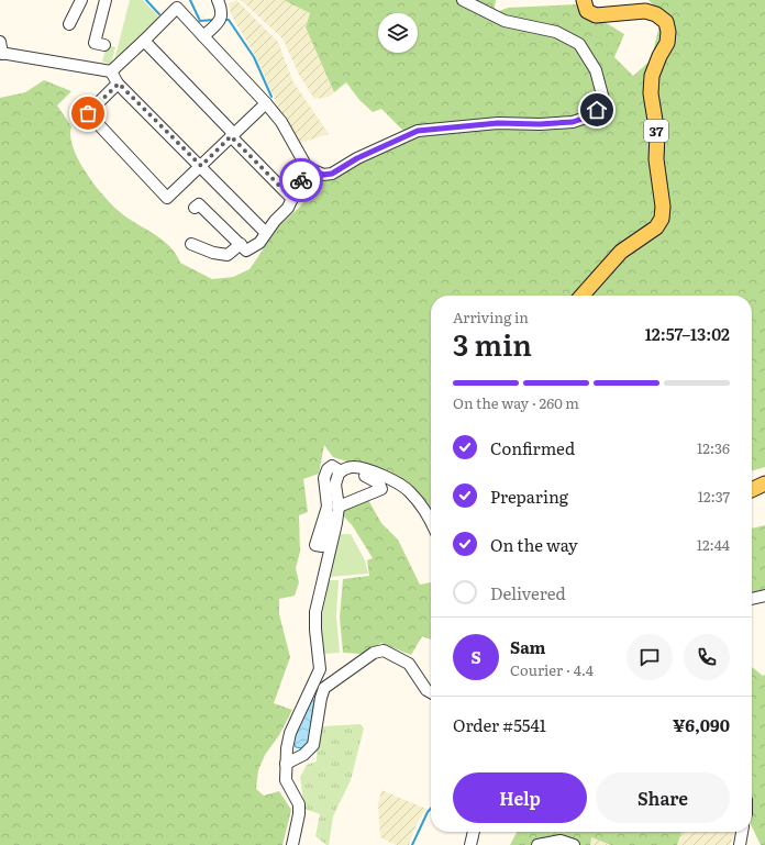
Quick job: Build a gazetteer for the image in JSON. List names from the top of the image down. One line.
{"streets":{"main road":["37"]},"page":{"heading":["3 min","Arriving in","12:57–13:02"],"panel":["Sam","Courier · 4.4","Order #5541","¥6,090"],"bar":"On the way · 260 m","list":[["Confirmed","12:36"],["Preparing","12:37"],["On the way","12:44"],"Delivered"],"round":"S","buttons":["Help","Share"]}}
